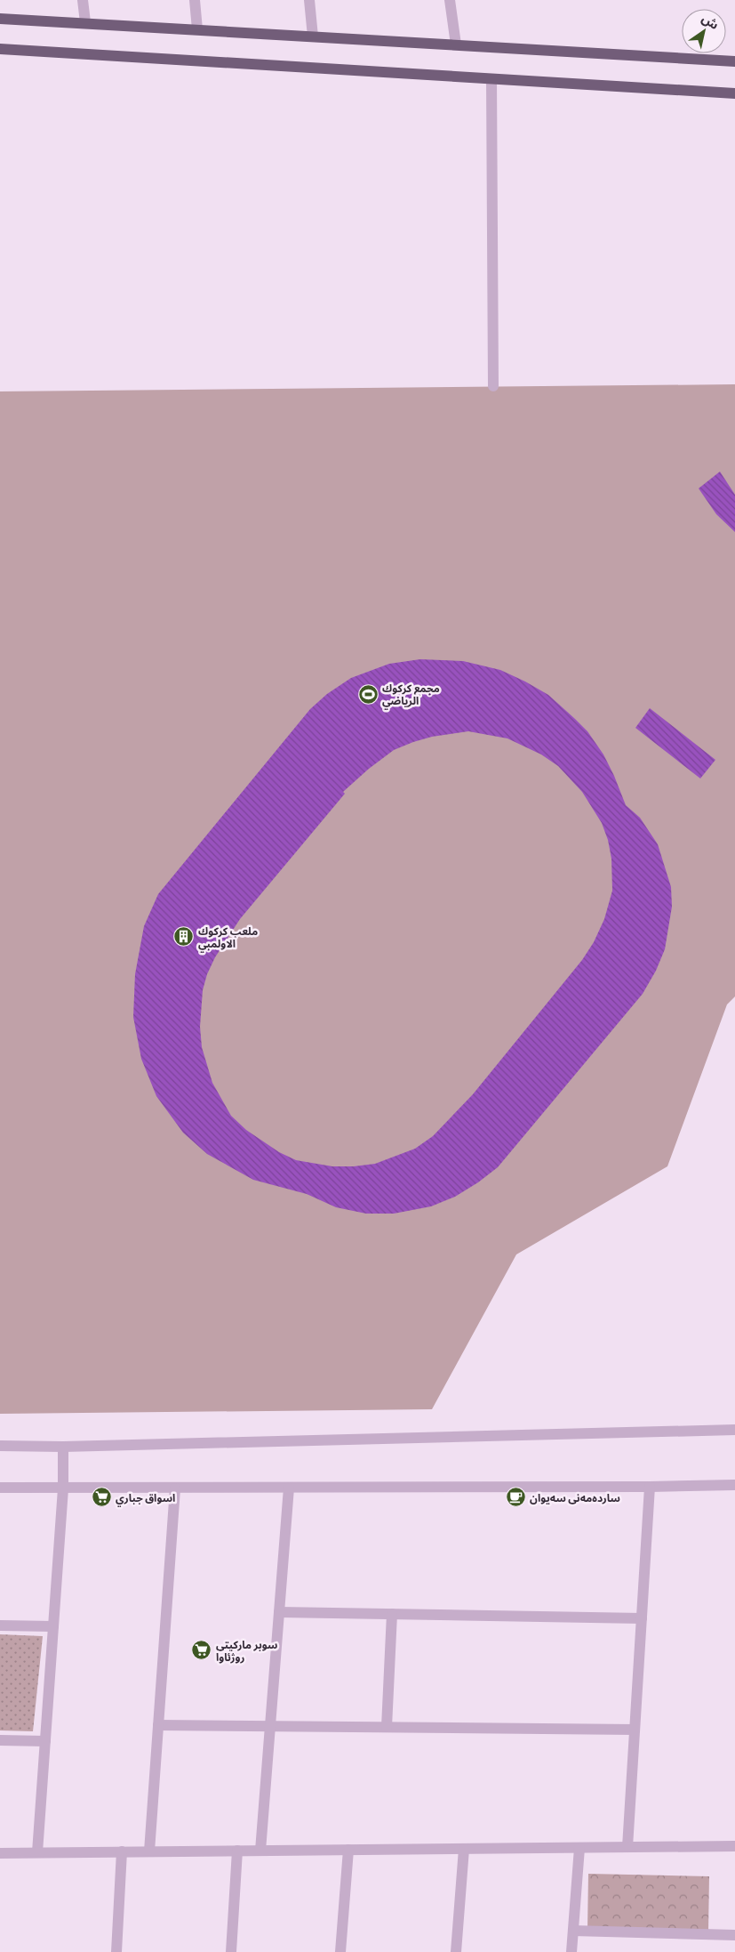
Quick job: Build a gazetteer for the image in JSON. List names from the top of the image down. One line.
{"places":{"sports":["مجمع كركوك الرياضي"],"building":["ملعب كركوك الاولمبي"],"supermarket":["اسواق جباري","سوبر ماركيتى روژئاوا"],"cafe":["ساردەمەنی سەیوان"]},"north":"top right"}
